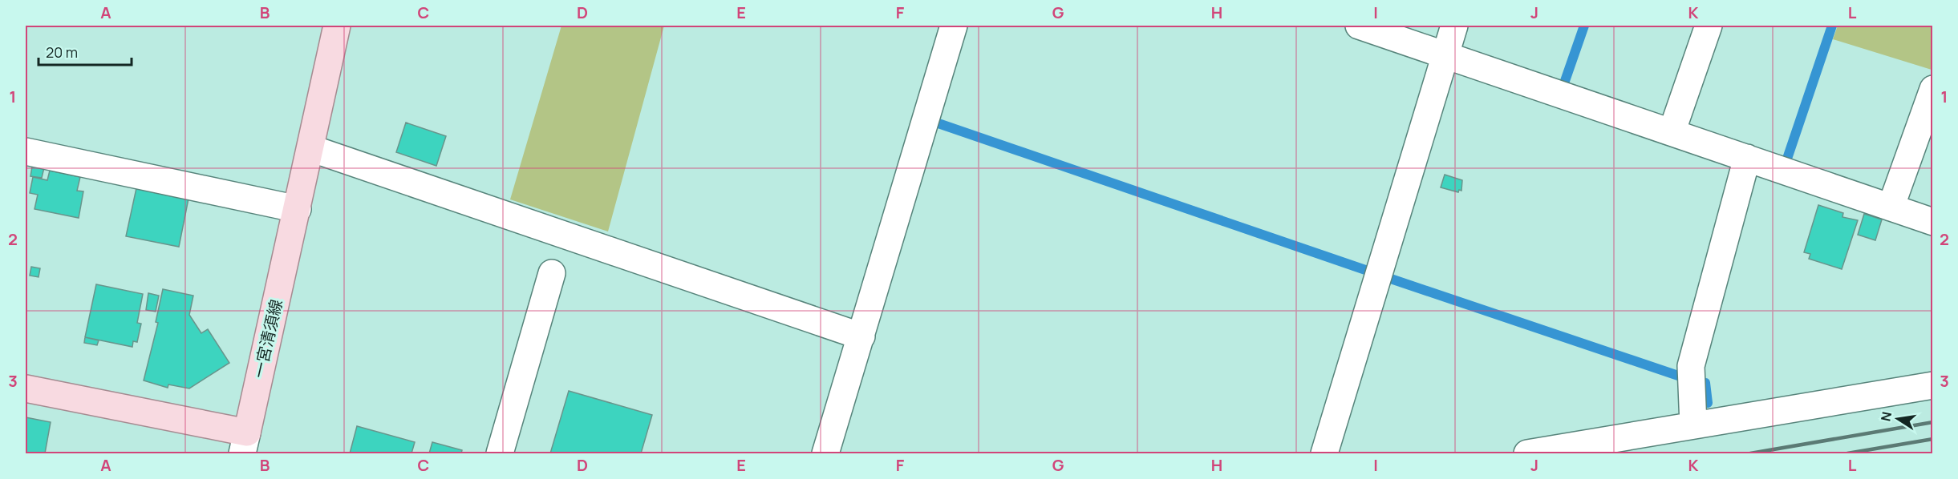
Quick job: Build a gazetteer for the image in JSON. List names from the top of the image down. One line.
{"streets":{"main road":["一宮清須線"]},"scale_bar":"20 m","north":"left","grid":{"columns":["A","B","C","D","E","F","G","H","I","J","K","L"],"rows":["1","2","3"]}}
